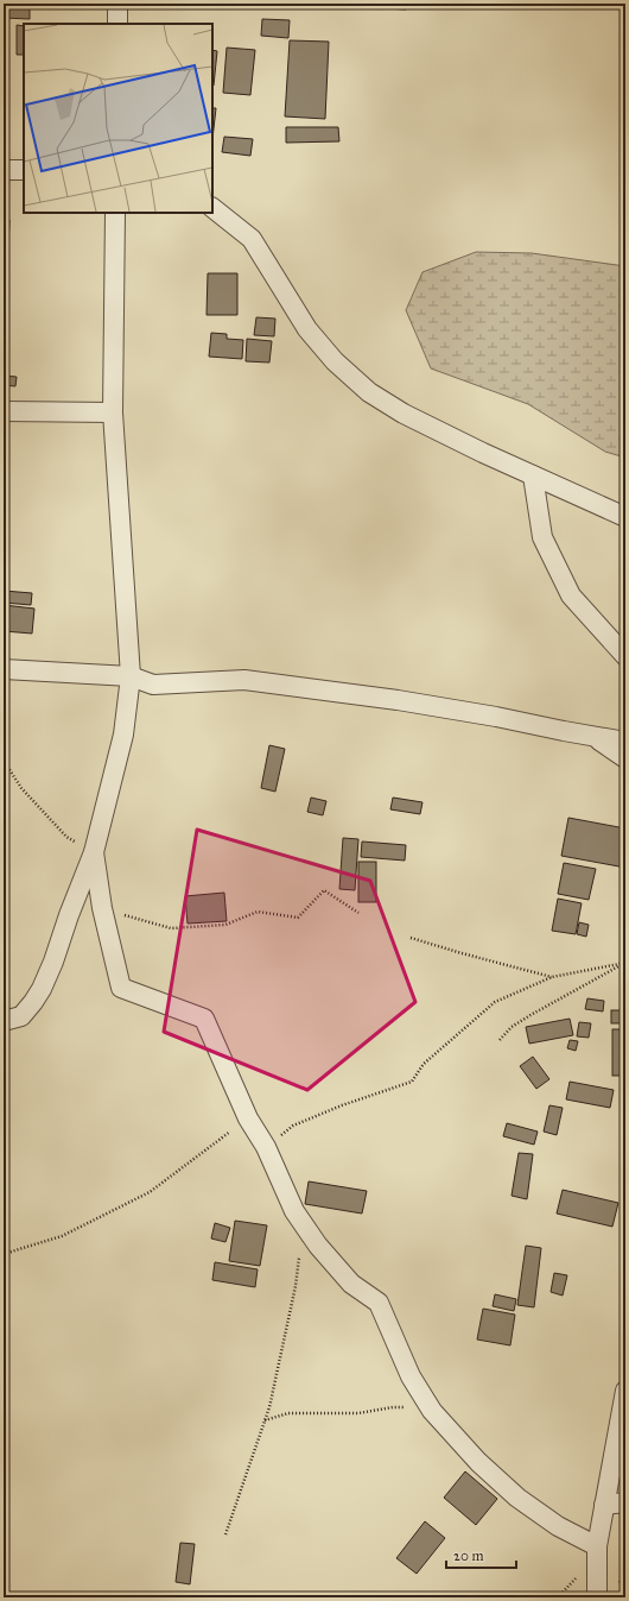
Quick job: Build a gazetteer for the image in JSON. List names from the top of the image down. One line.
{"scale_bar":"20 m"}
